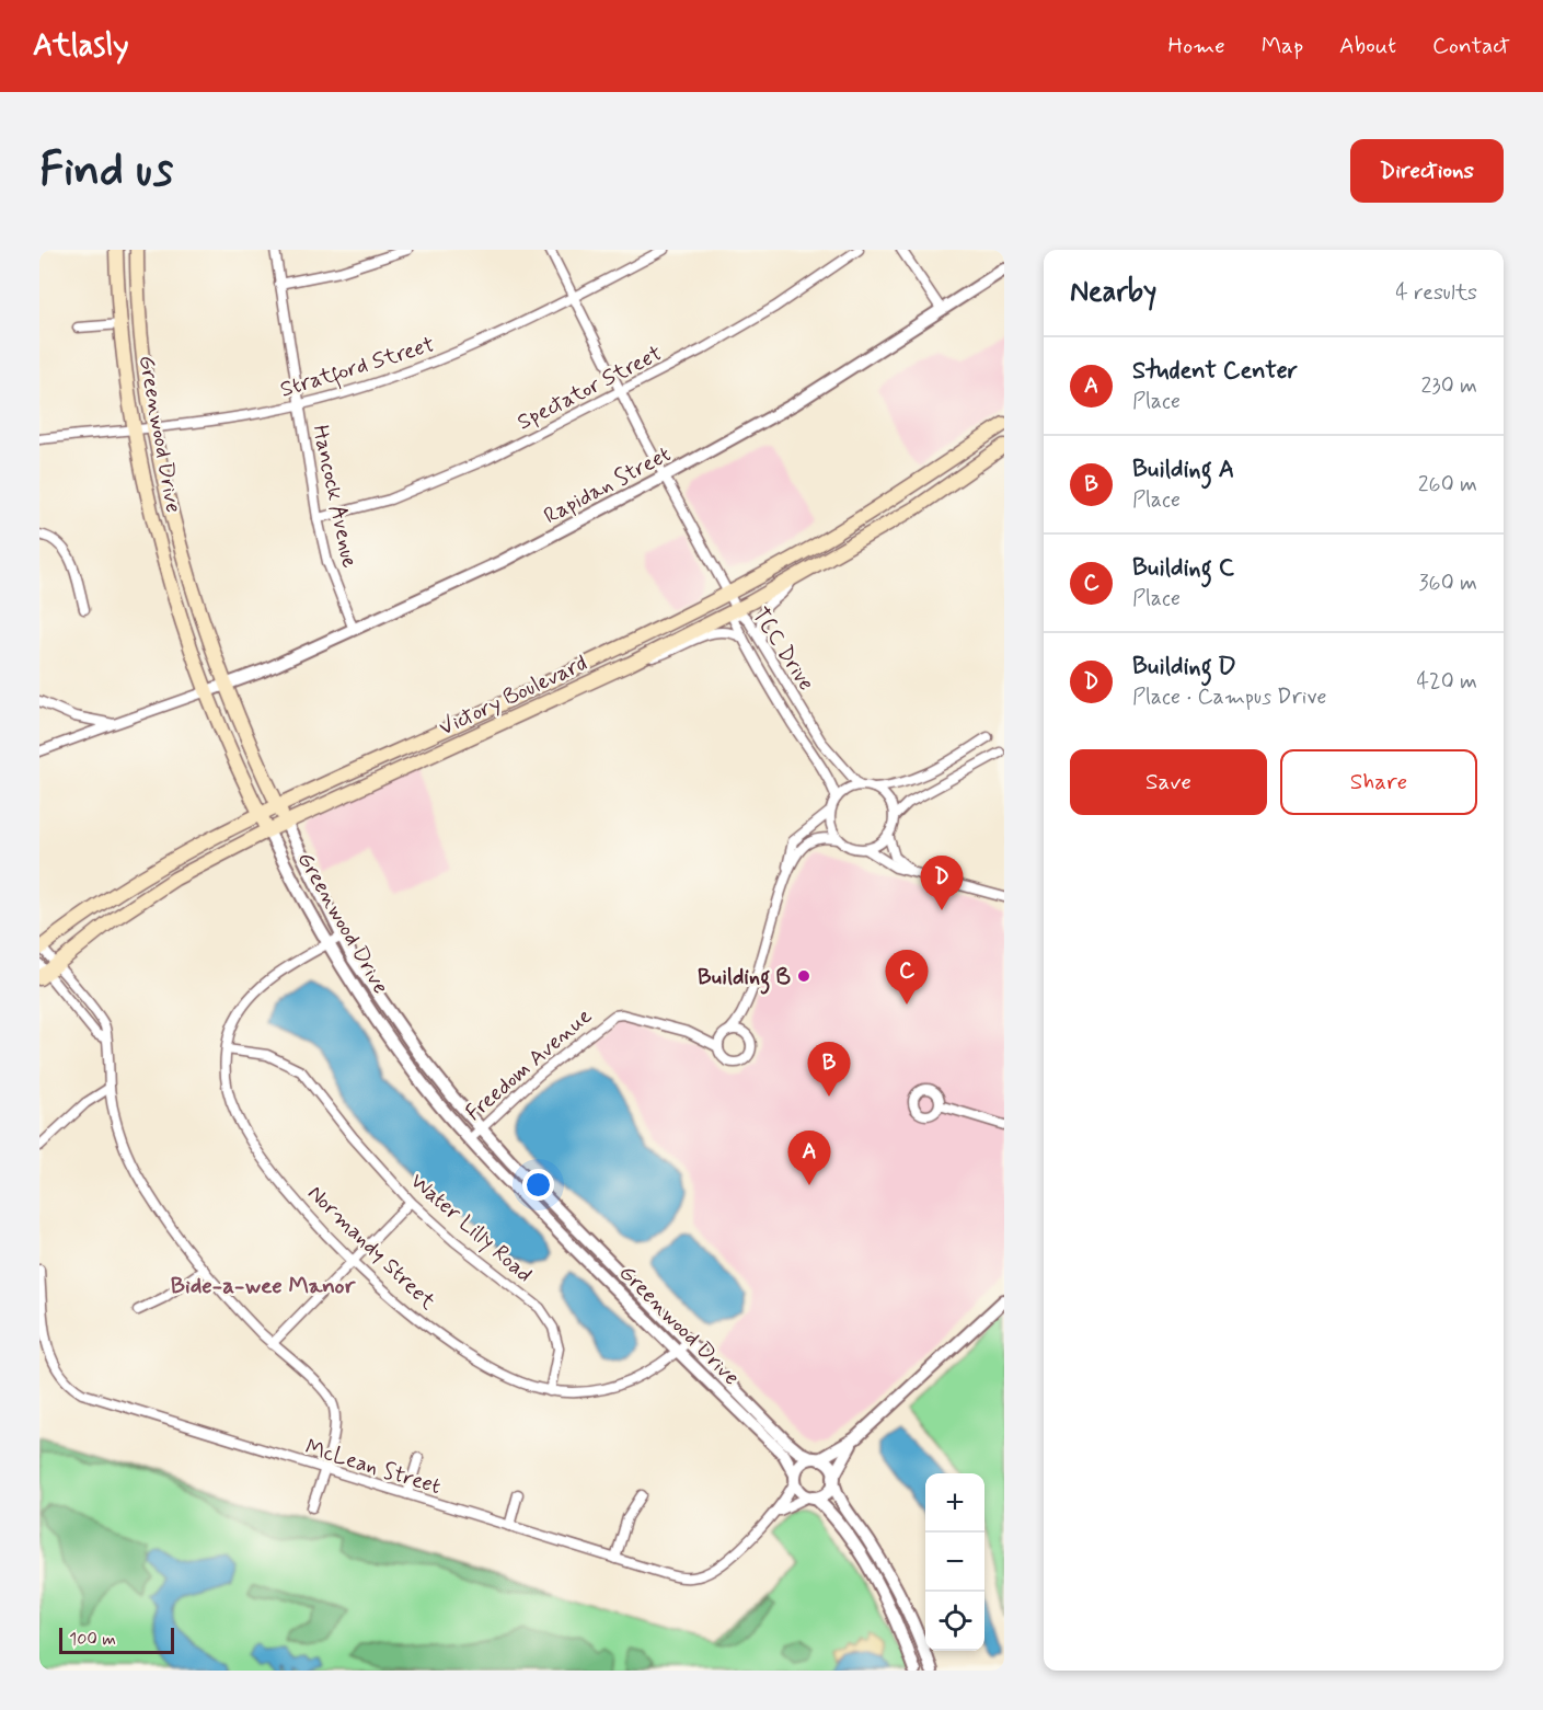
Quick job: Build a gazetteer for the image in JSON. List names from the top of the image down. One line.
{"streets":{"main road":["Greenwood Drive","Victory Boulevard"],"street":["Stratford Street","Spectator Street","Rapidan Street","Hancock Avenue","TCC Drive","Freedom Avenue","Water Lilly Road","Normandy Street","McLean Street"]},"crossings":[["Stratford Street","Greenwood Drive"],["Stratford Street","Hancock Avenue"],["Spectator Street","Hancock Avenue"],["Greenwood Drive","Rapidan Street"],["Greenwood Drive","Victory Boulevard"],["Greenwood Drive","Freedom Avenue"],["Greenwood Drive","Normandy Street"],["Greenwood Drive","McLean Street"],["Rapidan Street","Hancock Avenue"],["TCC Drive","Victory Boulevard"],["TCC Drive","Freedom Avenue"],["Water Lilly Road","Normandy Street"]],"districts":["Bide-a-wee Manor"],"places":["Building B"],"scale_bar":"100 m","page":{"header":"Atlasly","nav":["Home","Map","About","Contact"],"buttons":["Directions",["Save","Share"]],"title":"Find us","heading":["Nearby","4 results"],"list":[{"mark":"A","name":"Student Center","note":"Place","value":"230 m"},{"mark":"B","name":"Building A","note":"Place","value":"260 m"},{"mark":"C","name":"Building C","note":"Place","value":"360 m"},{"mark":"D","name":"Building D","note":"Place · Campus Drive","value":"420 m"}],"pins":["D","C","B","A"],"map_buttons":["+","−"],"scale":"100 m"}}
